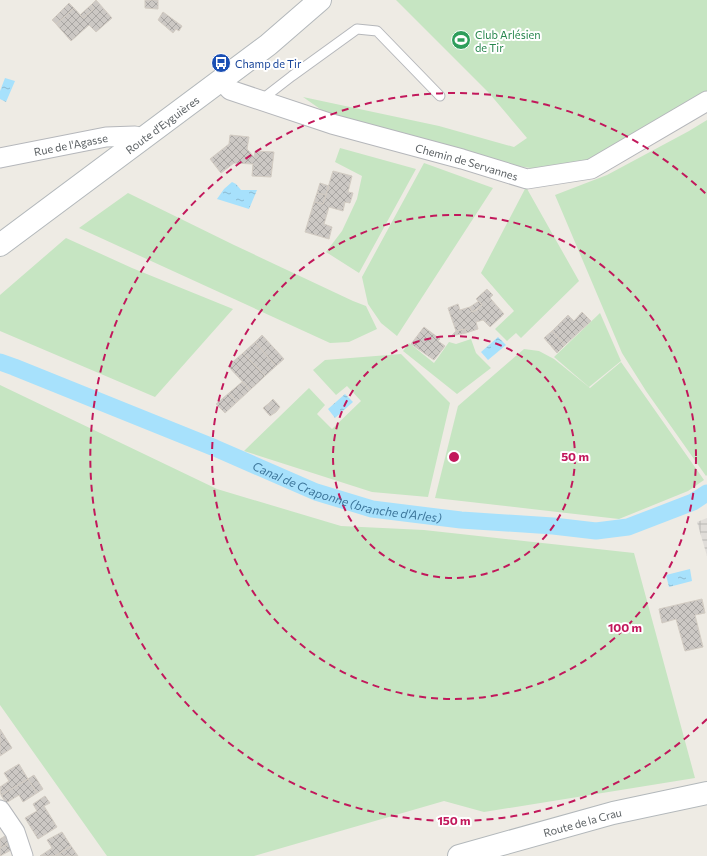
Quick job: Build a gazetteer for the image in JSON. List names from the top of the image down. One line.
{"streets":{"main road":["Route d'Eyguières","Route de la Crau"],"street":["Rue de l'Agasse","Chemin de Servannes"]},"crossings":[["Route d'Eyguières","Rue de l'Agasse"],["Route d'Eyguières","Chemin de Servannes"]],"water":["Canal de Craponne (branche d'Arles)"],"places":{"sports":["Club Arlésien de Tir"],"bus stop":["Champ de Tir"]},"rings":["50 m","100 m","150 m"]}
